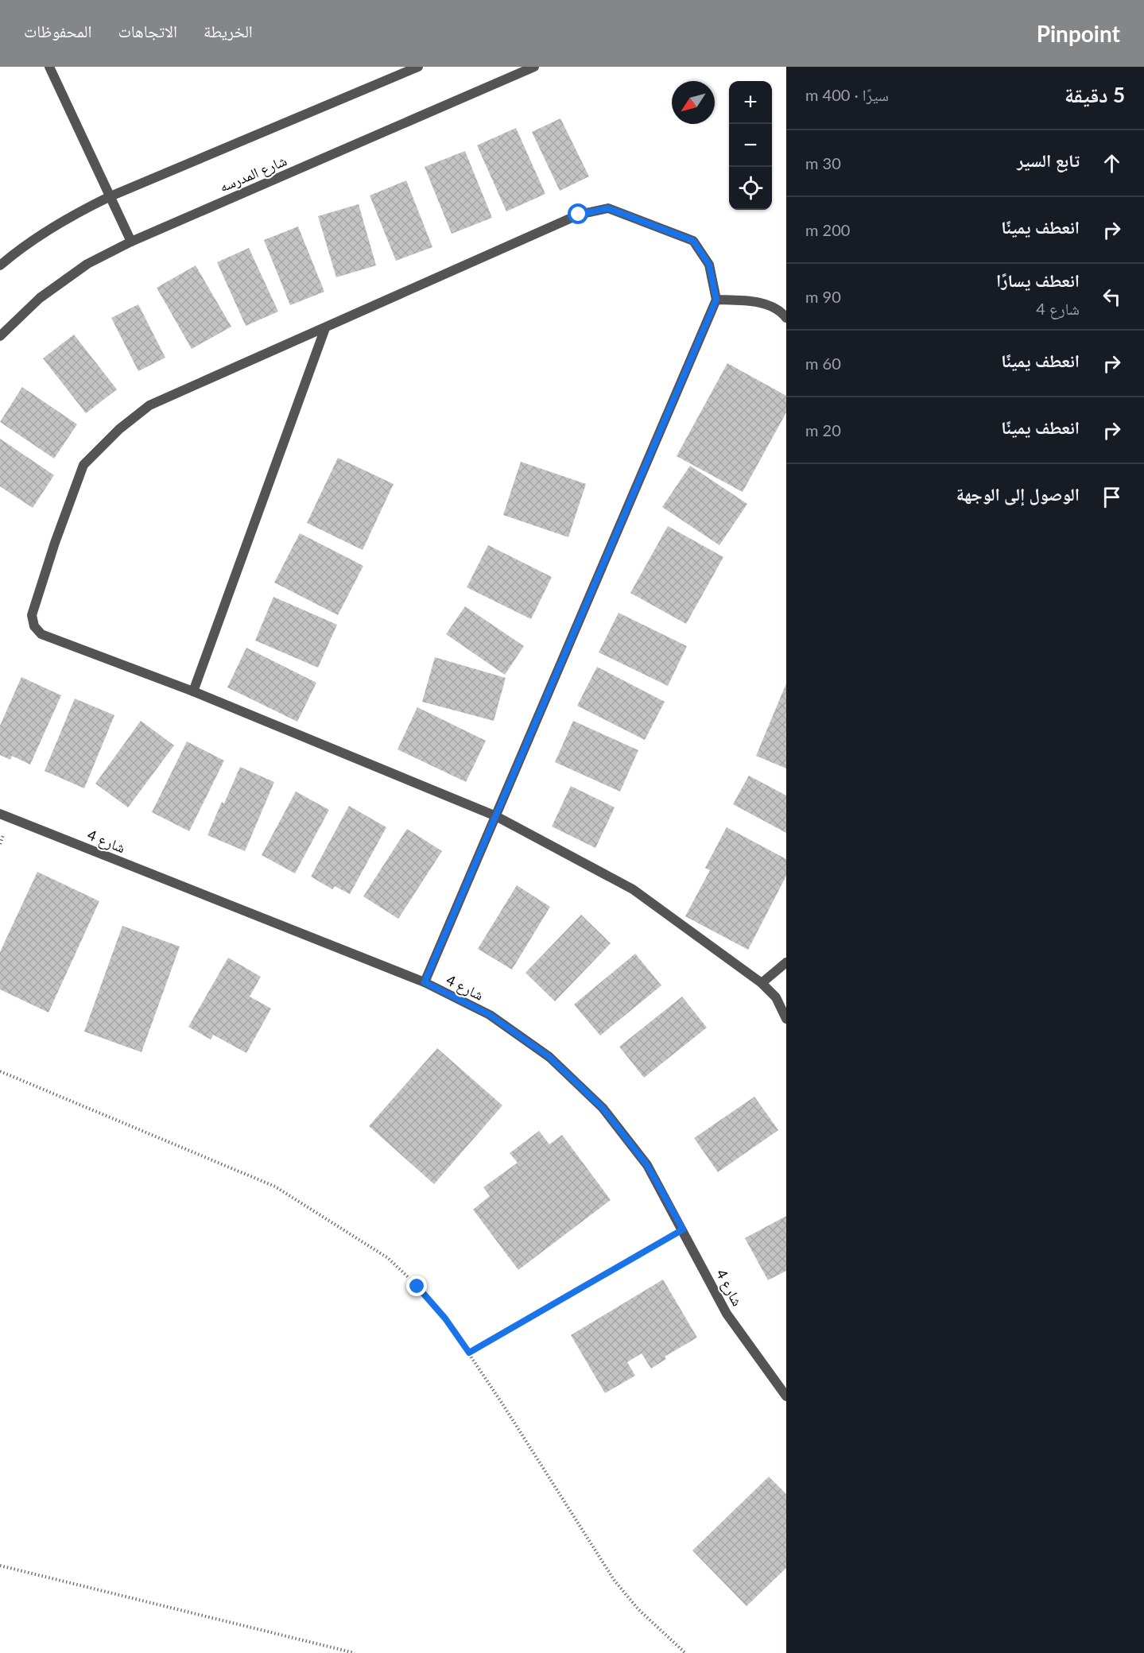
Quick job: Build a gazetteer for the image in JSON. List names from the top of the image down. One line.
{"streets":{"street":["شارع المدرسه","شارع 4"]},"north":"bottom left","page":{"header":"Pinpoint","nav":["الخريطة","الاتجاهات","المحفوظات"],"heading":["5 دقيقة","سيرًا · 400 m"],"map_buttons":["+","−"],"list":[["تابع السير","30 m"],["انعطف يمينًا","200 m"],["انعطف يسارًا","شارع 4","90 m"],["انعطف يمينًا","60 m"],["انعطف يمينًا","20 m"],"الوصول إلى الوجهة"]}}
